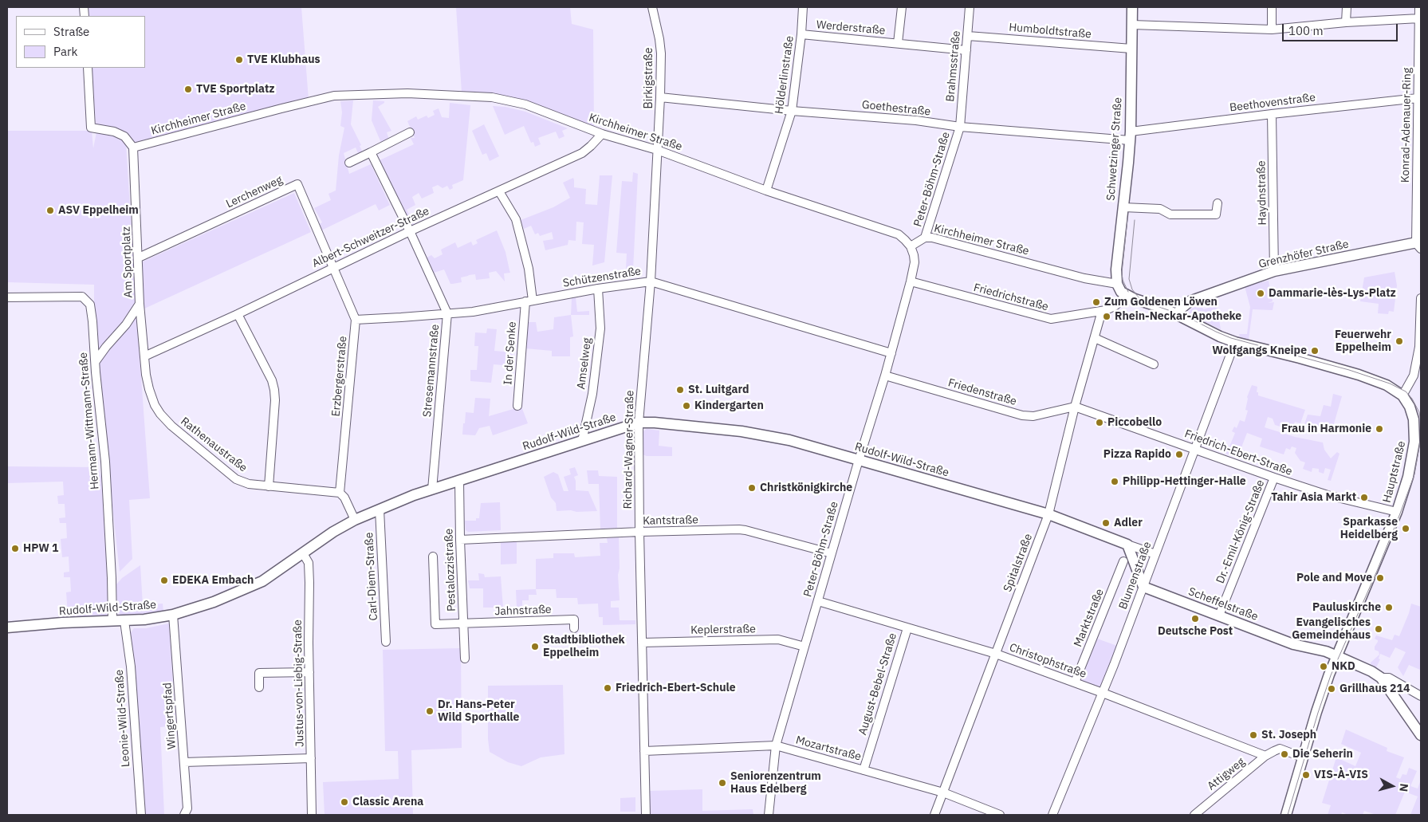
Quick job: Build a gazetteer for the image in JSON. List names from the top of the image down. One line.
{"streets":{"street":["Werderstraße","Humboldtstraße","Brahmsstraße","Hölderlinstraße","Birkigstraße","Beethovenstraße","Goethestraße","Kirchheimer Straße","Konrad-Adenauer-Ring","Schwetzinger Straße","Peter-Böhm-Straße","Lerchenweg","Haydnstraße","Albert-Schweitzer-Straße","Grenzhöfer Straße","Am Sportplatz","Schützenstraße","Friedrichstraße","In der Senke","Amselweg","Stresemannstraße","Erzbergerstraße","Friedenstraße","Hermann-Wittmann-Straße","Rudolf-Wild-Straße","Rathenaustraße","Richard-Wagner-Straße","Friedrich-Ebert-Straße","Hauptstraße","Kantstraße","Dr.-Emil-König-Straße","Spitalstraße","Pestalozzistraße","Blumenstraße","Carl-Diem-Straße","Scheffelstraße","Jahnstraße","Marktstraße","Keplerstraße","Christophstraße","Justus-von-Liebig-Straße","August-Bebel-Straße","Wingertspfad","Leonie-Wild-Straße","Mozartstraße","Attigweg"]},"crossings":[["Werderstraße","Brahmsstraße"],["Werderstraße","Hölderlinstraße"],["Humboldtstraße","Brahmsstraße"],["Humboldtstraße","Schwetzinger Straße"],["Brahmsstraße","Goethestraße"],["Brahmsstraße","Peter-Böhm-Straße"],["Hölderlinstraße","Goethestraße"],["Hölderlinstraße","Kirchheimer Straße"],["Birkigstraße","Goethestraße"],["Birkigstraße","Kirchheimer Straße"],["Birkigstraße","Richard-Wagner-Straße"],["Beethovenstraße","Goethestraße"],["Beethovenstraße","Konrad-Adenauer-Ring"],["Beethovenstraße","Schwetzinger Straße"],["Beethovenstraße","Haydnstraße"],["Goethestraße","Schwetzinger Straße"],["Goethestraße","Peter-Böhm-Straße"],["Kirchheimer Straße","Schwetzinger Straße"],["Kirchheimer Straße","Peter-Böhm-Straße"],["Kirchheimer Straße","Albert-Schweitzer-Straße"],["Kirchheimer Straße","Am Sportplatz"],["Kirchheimer Straße","Friedrichstraße"],["Kirchheimer Straße","Richard-Wagner-Straße"],["Kirchheimer Straße","Hauptstraße"],["Konrad-Adenauer-Ring","Grenzhöfer Straße"],["Schwetzinger Straße","Friedrichstraße"],["Schwetzinger Straße","Hauptstraße"],["Peter-Böhm-Straße","Schützenstraße"],["Peter-Böhm-Straße","Friedrichstraße"],["Peter-Böhm-Straße","Friedenstraße"],["Peter-Böhm-Straße","Rudolf-Wild-Straße"],["Peter-Böhm-Straße","Kantstraße"],["Peter-Böhm-Straße","Keplerstraße"],["Peter-Böhm-Straße","Christophstraße"],["Peter-Böhm-Straße","Mozartstraße"],["Lerchenweg","Albert-Schweitzer-Straße"],["Lerchenweg","Am Sportplatz"],["Lerchenweg","Erzbergerstraße"],["Haydnstraße","Grenzhöfer Straße"],["Albert-Schweitzer-Straße","In der Senke"],["Albert-Schweitzer-Straße","Stresemannstraße"],["Albert-Schweitzer-Straße","Erzbergerstraße"],["Albert-Schweitzer-Straße","Rathenaustraße"],["Grenzhöfer Straße","Hauptstraße"],["Am Sportplatz","Rathenaustraße"],["Schützenstraße","In der Senke"],["Schützenstraße","Amselweg"],["Schützenstraße","Stresemannstraße"],["Schützenstraße","Erzbergerstraße"],["Schützenstraße","Richard-Wagner-Straße"],["Friedrichstraße","Hauptstraße"],["Friedrichstraße","Spitalstraße"],["Amselweg","Rudolf-Wild-Straße"],["Stresemannstraße","Rudolf-Wild-Straße"],["Erzbergerstraße","Rathenaustraße"],["Friedenstraße","Friedrich-Ebert-Straße"],["Friedenstraße","Spitalstraße"],["Hermann-Wittmann-Straße","Rudolf-Wild-Straße"],["Rudolf-Wild-Straße","Richard-Wagner-Straße"],["Rudolf-Wild-Straße","Spitalstraße"],["Rudolf-Wild-Straße","Pestalozzistraße"],["Rudolf-Wild-Straße","Blumenstraße"],["Rudolf-Wild-Straße","Carl-Diem-Straße"],["Rudolf-Wild-Straße","Justus-von-Liebig-Straße"],["Rudolf-Wild-Straße","Wingertspfad"],["Rudolf-Wild-Straße","Leonie-Wild-Straße"],["Richard-Wagner-Straße","Kantstraße"],["Richard-Wagner-Straße","Keplerstraße"],["Richard-Wagner-Straße","Mozartstraße"],["Friedrich-Ebert-Straße","Hauptstraße"],["Friedrich-Ebert-Straße","Dr.-Emil-König-Straße"],["Friedrich-Ebert-Straße","Spitalstraße"],["Friedrich-Ebert-Straße","Blumenstraße"],["Hauptstraße","Blumenstraße"],["Hauptstraße","Scheffelstraße"],["Hauptstraße","Attigweg"],["Kantstraße","Pestalozzistraße"],["Dr.-Emil-König-Straße","Scheffelstraße"],["Spitalstraße","Christophstraße"],["Spitalstraße","Mozartstraße"],["Pestalozzistraße","Jahnstraße"],["Blumenstraße","Scheffelstraße"],["Blumenstraße","Christophstraße"],["Marktstraße","Christophstraße"],["Christophstraße","August-Bebel-Straße"],["Christophstraße","Attigweg"],["August-Bebel-Straße","Mozartstraße"]],"places":["TVE Klubhaus","TVE Sportplatz","ASV Eppelheim","Dammarie-lès-Lys-Platz","Zum Goldenen Löwen","Rhein-Neckar-Apotheke","Feuerwehr Eppelheim","Wolfgangs Kneipe","St. Luitgard","Kindergarten","Piccobello","Frau in Harmonie","Pizza Rapido","Philipp-Hettinger-Halle","Christkönigkirche","Tahir Asia Markt","Adler","Sparkasse Heidelberg","HPW 1","Pole and Move","EDEKA Embach","Pauluskirche","Deutsche Post","Evangelisches Gemeindehaus","Stadtbibliothek Eppelheim","NKD","Friedrich-Ebert-Schule","Grillhaus 214","Dr. Hans-Peter Wild Sporthalle","St. Joseph","Die Seherin","VIS-À-VIS","Seniorenzentrum Haus Edelberg","Classic Arena"],"legend":["Straße","Park"],"scale_bar":"100 m","north":"right"}
